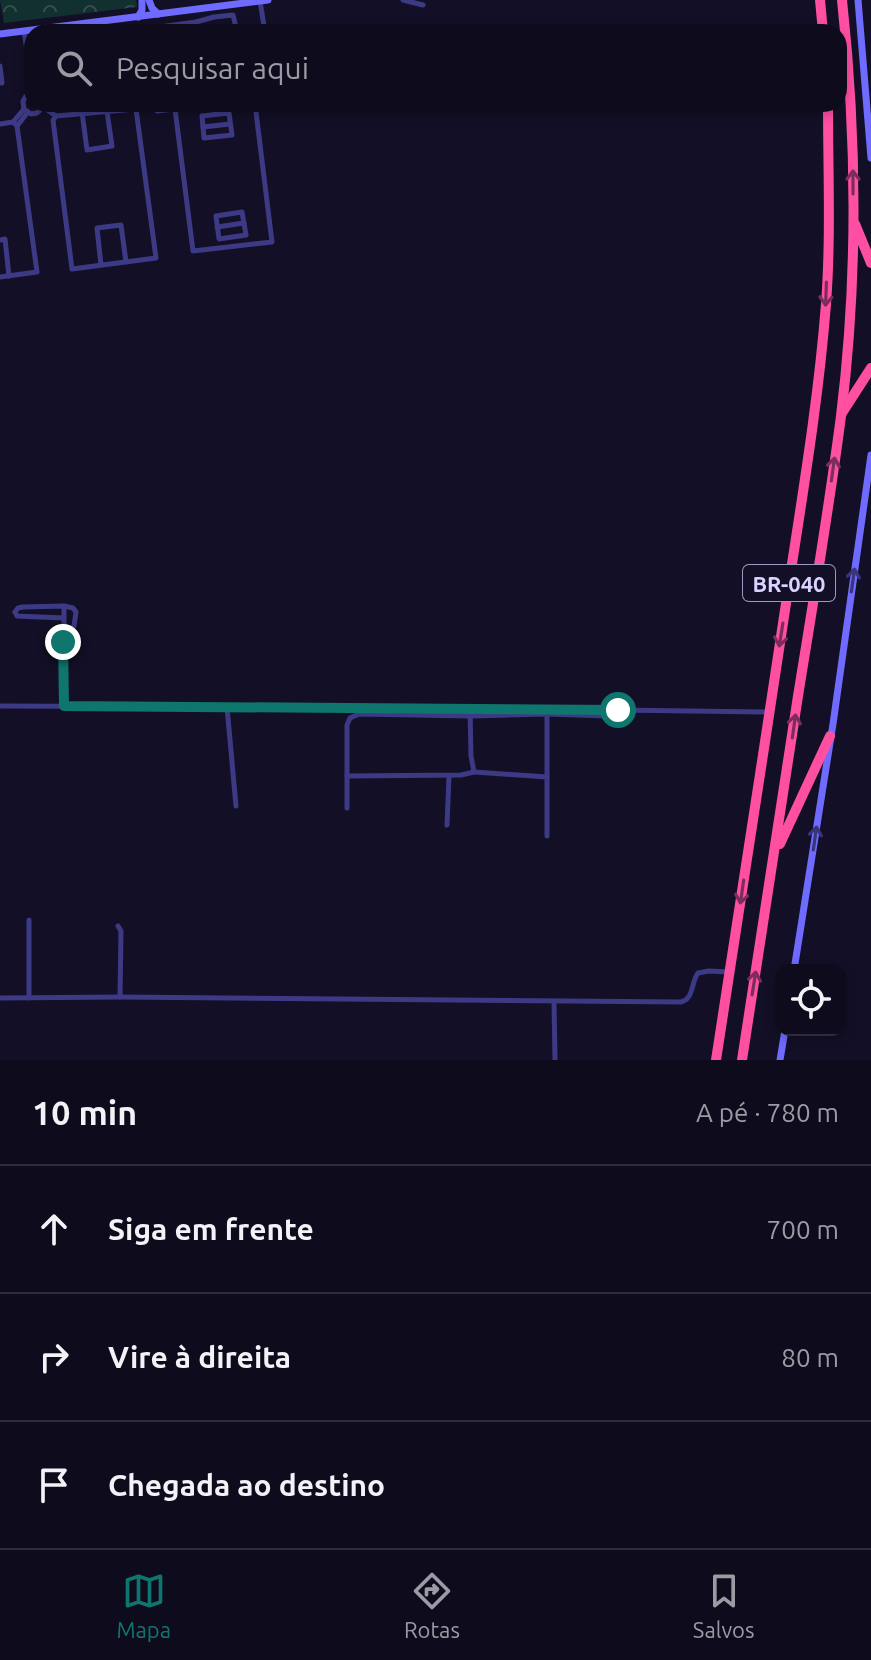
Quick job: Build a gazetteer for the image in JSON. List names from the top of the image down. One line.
{"streets":{"highway":["BR-040"]},"page":{"search":"Pesquisar aqui","heading":["10 min","A pé · 780 m"],"list":[["Siga em frente","700 m"],["Vire à direita","80 m"],"Chegada ao destino"],"nav":["Mapa","Rotas","Salvos"]}}
